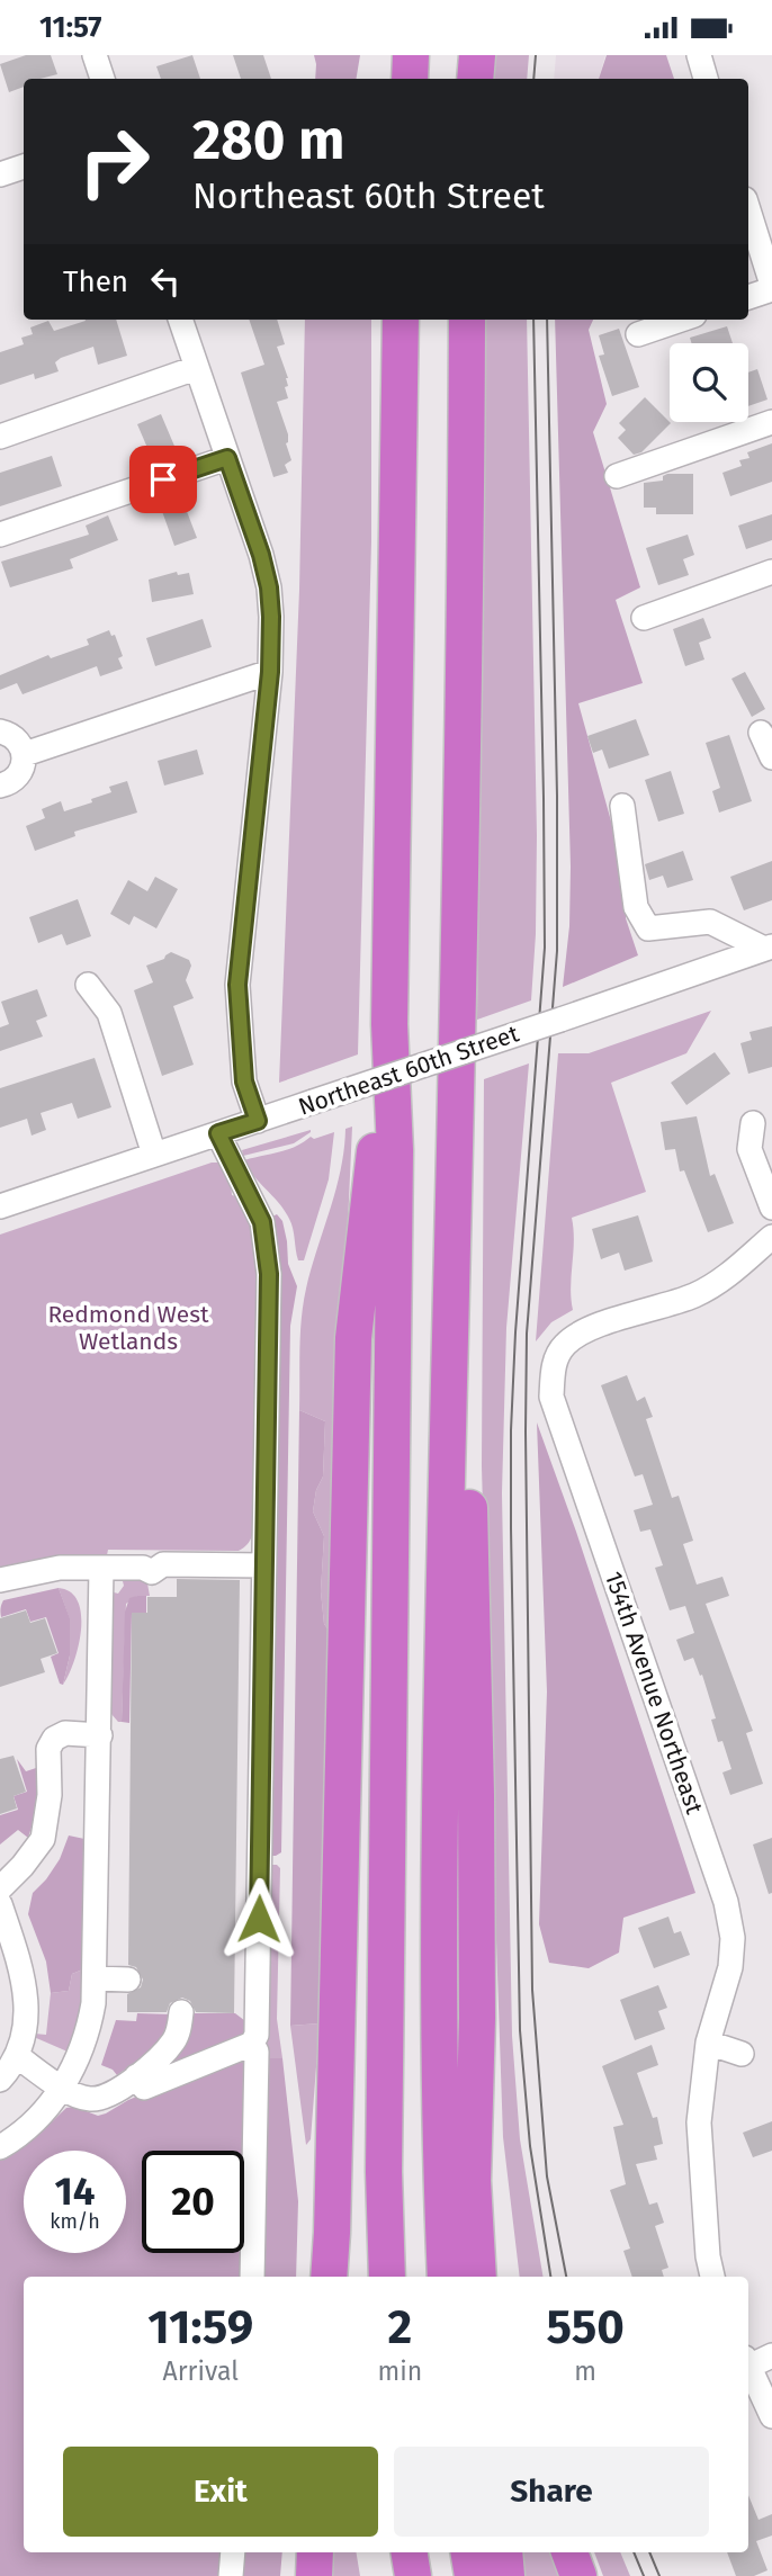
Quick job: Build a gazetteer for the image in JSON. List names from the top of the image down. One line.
{"streets":{"street":["Northeast 60th Street","154th Avenue Northeast"]},"parks":["Redmond West Wetlands"],"page":{"status":"11:57","turn":["280 m","Northeast 60th Street"],"then":"Then","speed":"14 km/h","limit":"20","eta":["11:59","Arrival","2","min","550","m"],"buttons":["Exit","Share"]}}
